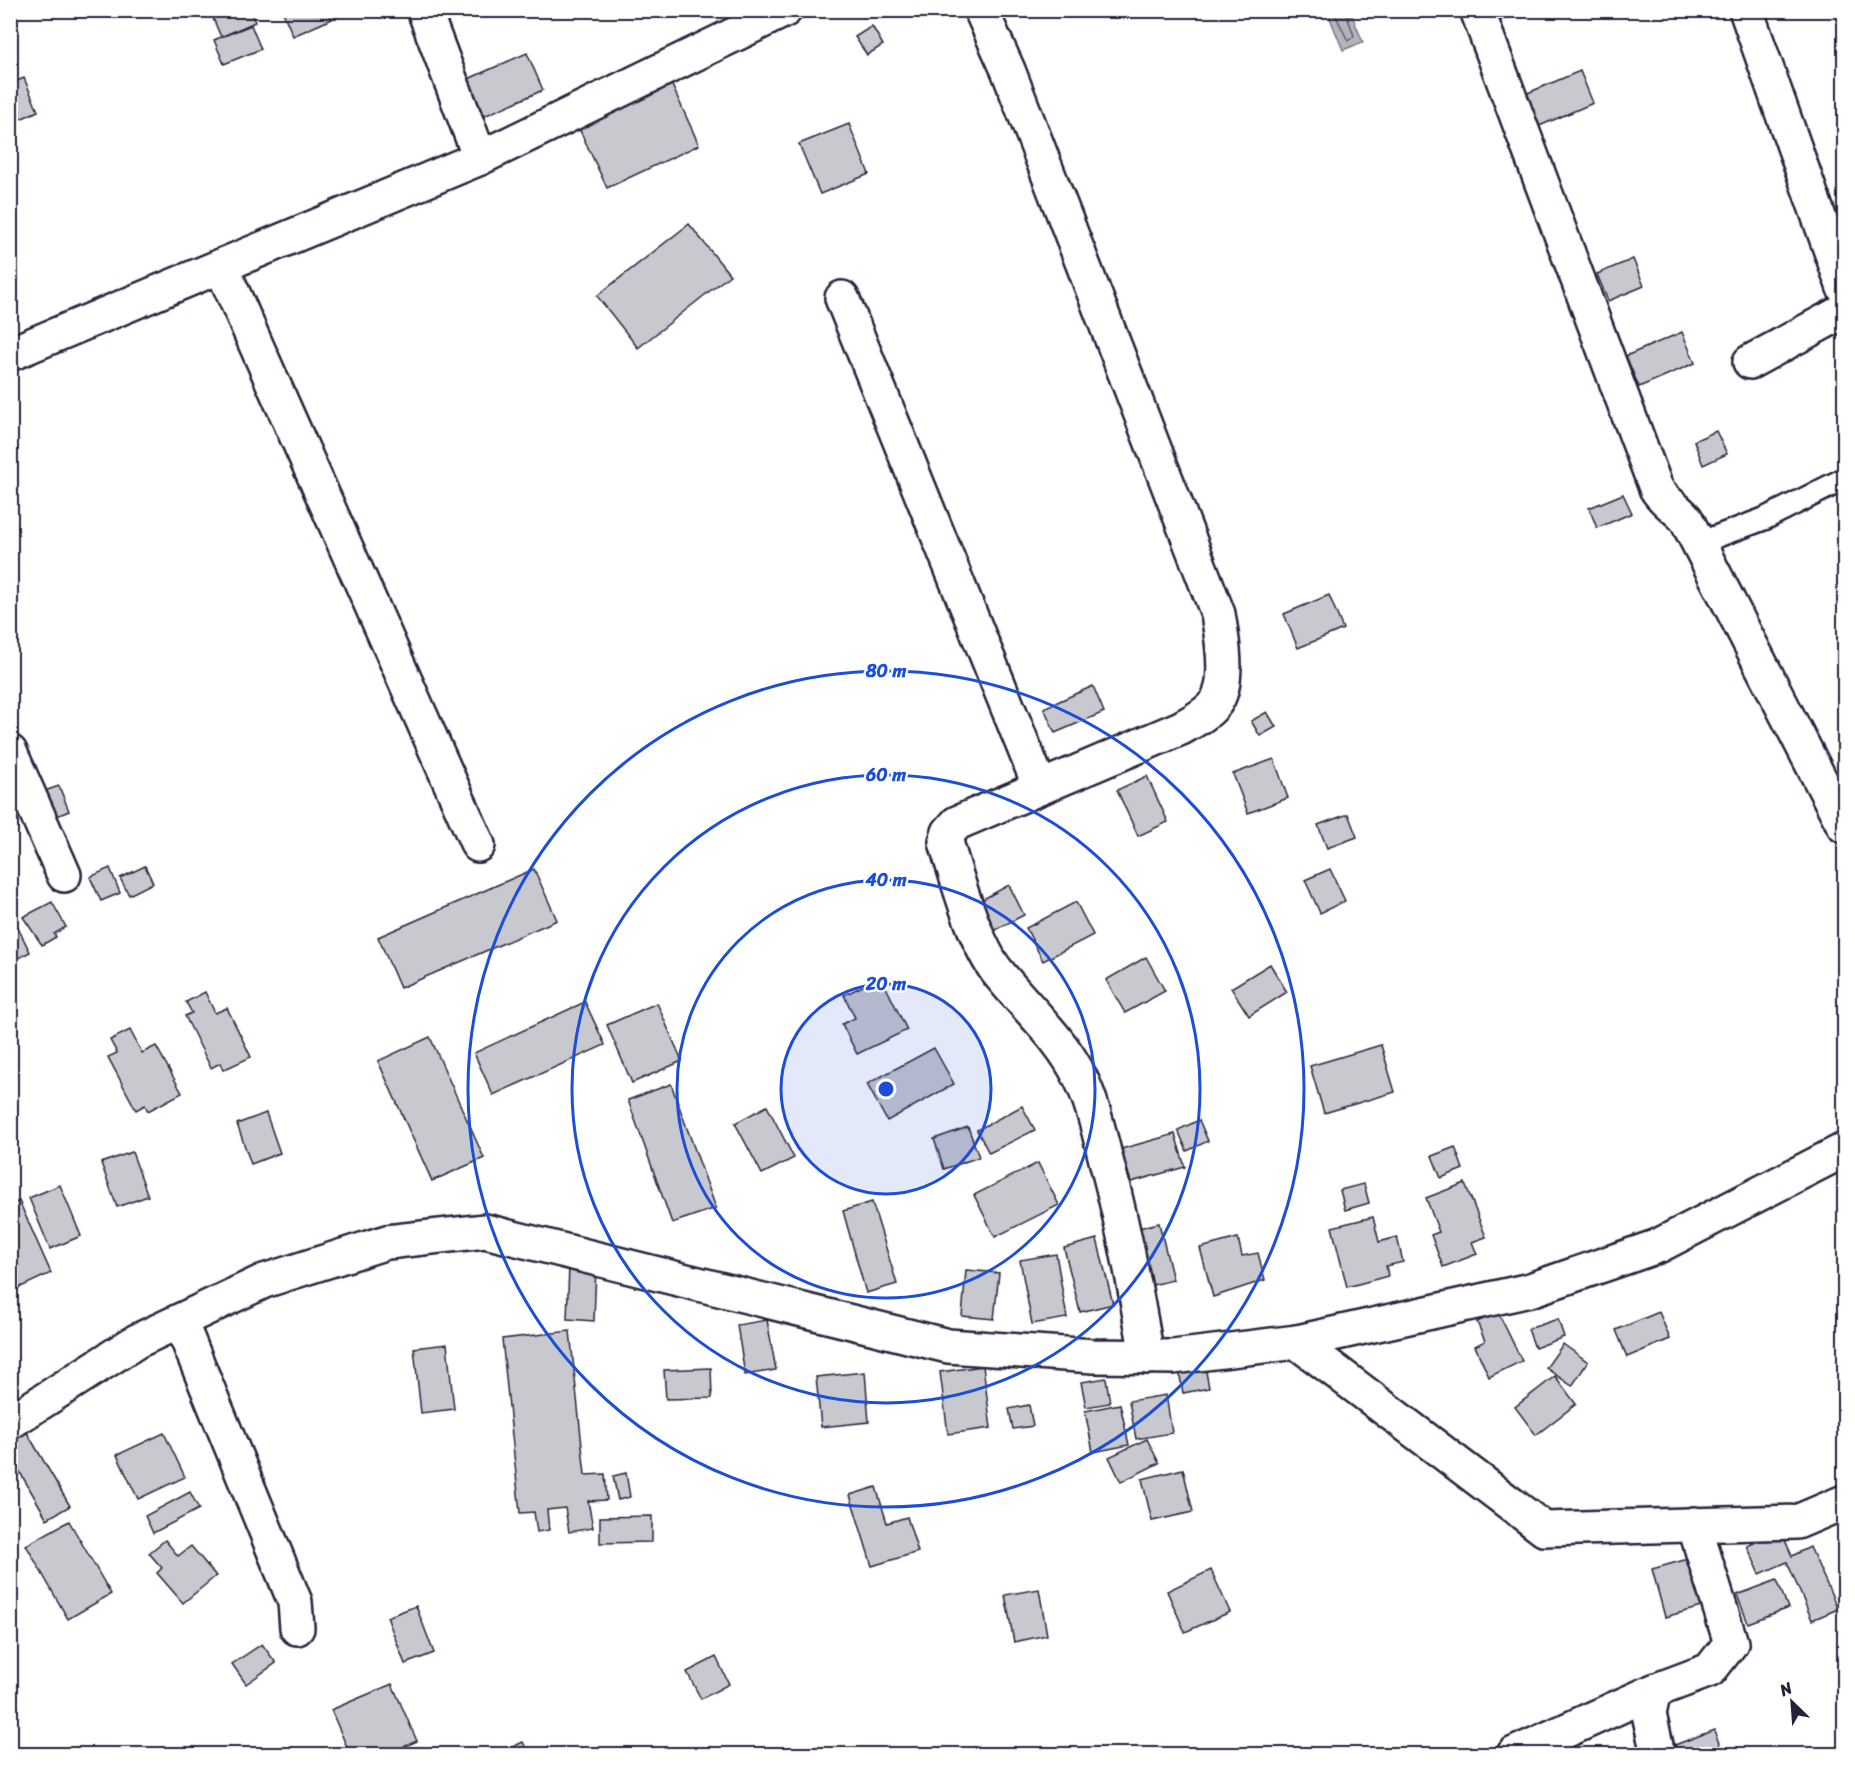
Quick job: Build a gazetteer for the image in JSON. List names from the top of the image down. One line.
{"north":"top left","rings":["80 m","60 m","40 m","20 m"]}
